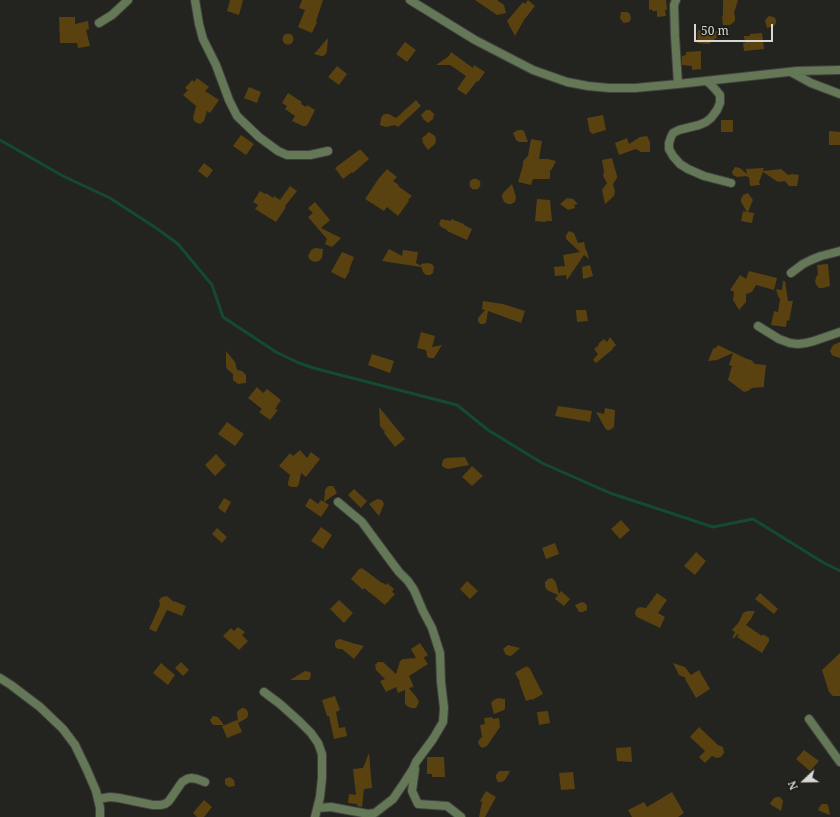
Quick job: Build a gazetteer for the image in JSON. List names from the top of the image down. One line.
{"scale_bar":"50 m","north":"left"}
